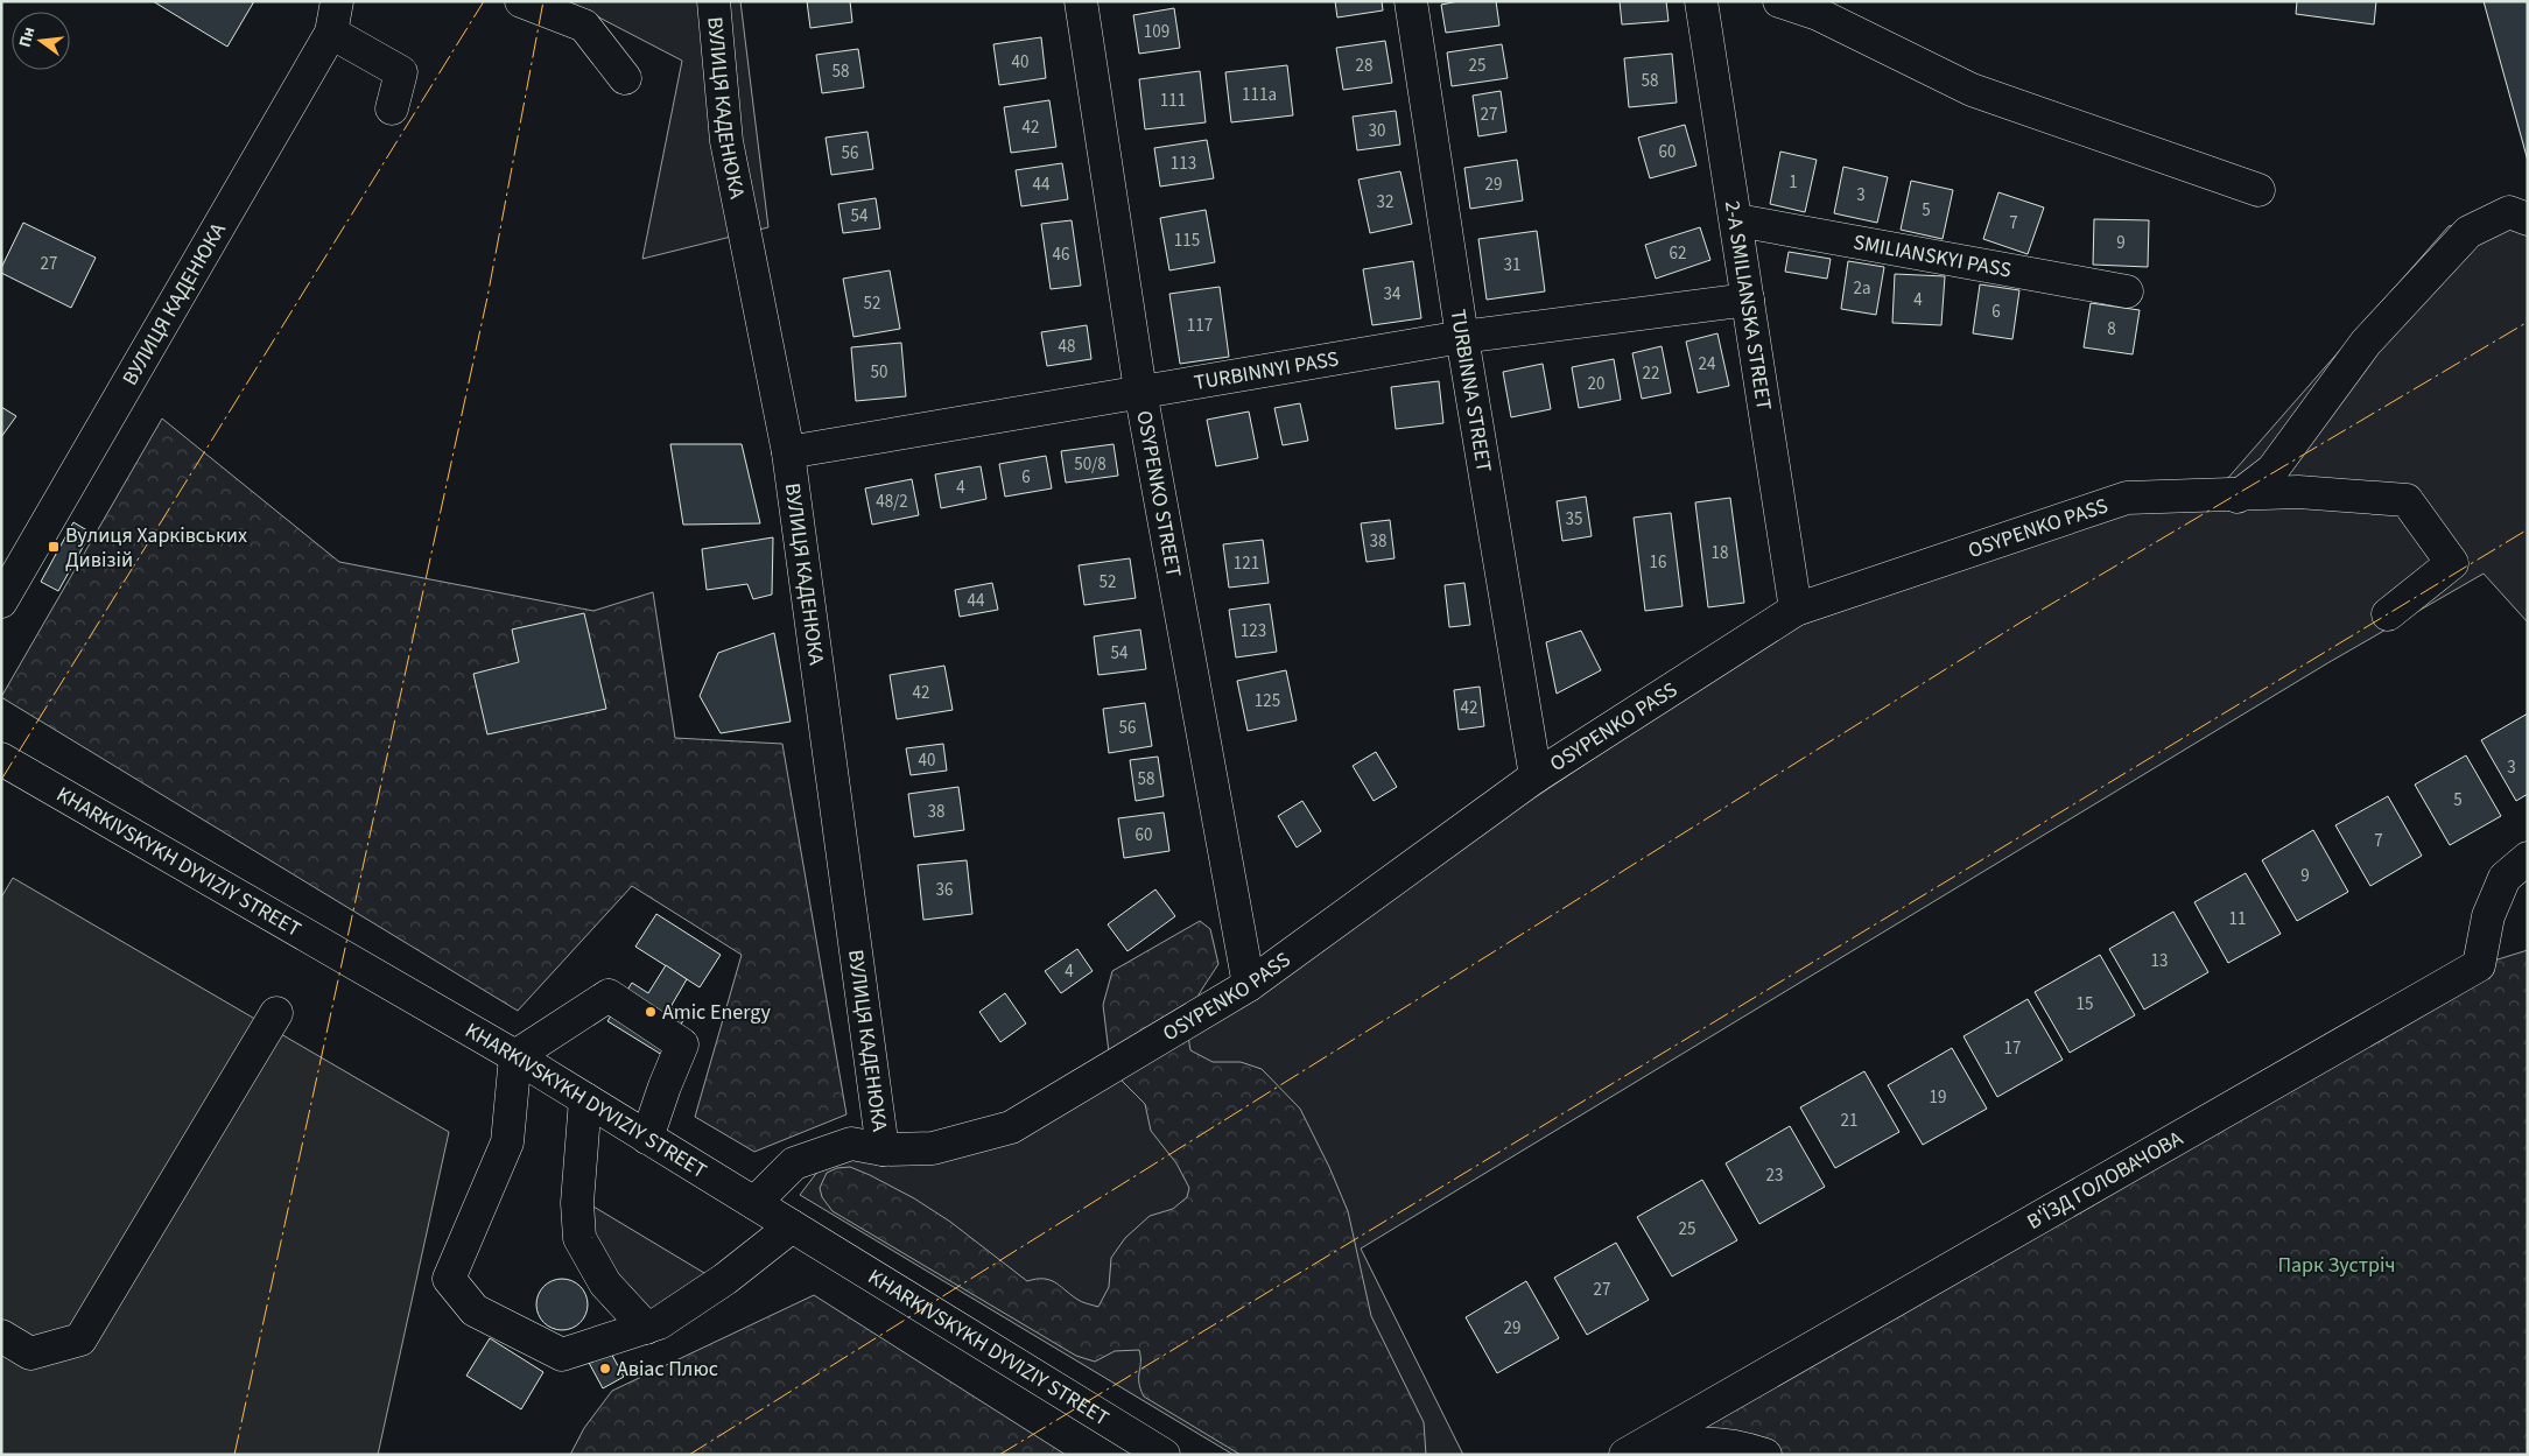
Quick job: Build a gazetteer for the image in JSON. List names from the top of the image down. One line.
{"streets":{"street":["ВУЛИЦЯ КАДЕНЮКА","SMILIANSKYI PASS","2-A SMILIANSKA STREET","TURBINNYI PASS","TURBINNA STREET","OSYPENKO STREET","OSYPENKO PASS","KHARKIVSKYKH DYVIZIY STREET","В'ЇЗД ГОЛОВАЧОВА"]},"crossings":[["ВУЛИЦЯ КАДЕНЮКА","TURBINNYI PASS"],["ВУЛИЦЯ КАДЕНЮКА","OSYPENKO PASS"],["SMILIANSKYI PASS","2-A SMILIANSKA STREET"],["2-A SMILIANSKA STREET","TURBINNYI PASS"],["2-A SMILIANSKA STREET","OSYPENKO PASS"],["TURBINNYI PASS","TURBINNA STREET"],["TURBINNYI PASS","OSYPENKO STREET"],["TURBINNA STREET","OSYPENKO PASS"],["OSYPENKO STREET","OSYPENKO PASS"],["OSYPENKO PASS","KHARKIVSKYKH DYVIZIY STREET"]],"parks":["Парк Зустріч"],"places":{"transit":["Вулиця Харківських Дивізій"],"other":["Amic Energy","Авіас Плюс"]},"house_numbers":["109","40","28","25","58","58","111а","111","27","42","30","60","56","113","1","44","29","3","32","5","54","7","115","9","62","46","27","31","2а","34","4","52","6","117","8","48","24","50","22","20","50/8","6","4","48/2","35","38","18","16","121","52","44","123","54","42","125","42","56","40","3","58","5","38","60","7","9","36","11","13","4","15","17","19","21","23","25","27","29"],"north":"left"}
